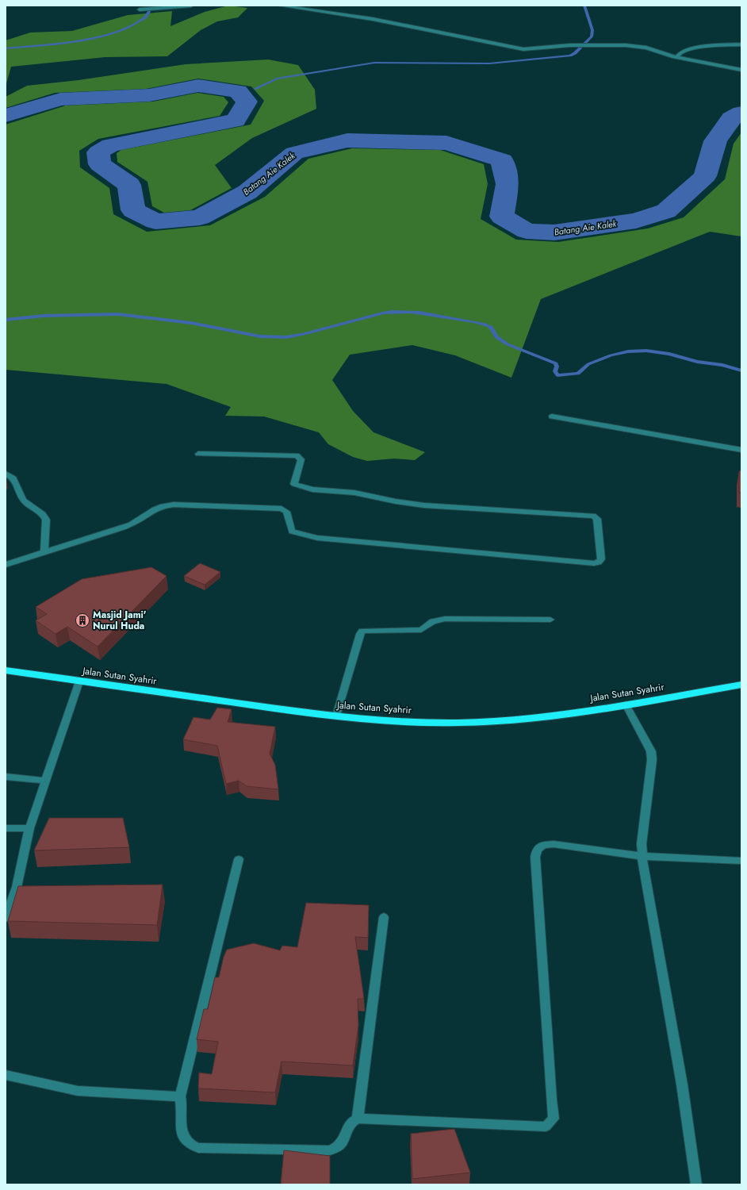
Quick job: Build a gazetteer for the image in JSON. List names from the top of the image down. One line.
{"streets":{"highway":["Jalan Sutan Syahrir"]},"water":["Batang Aie Kalek"],"places":{"building":["Masjid Jami' Nurul Huda"]}}
